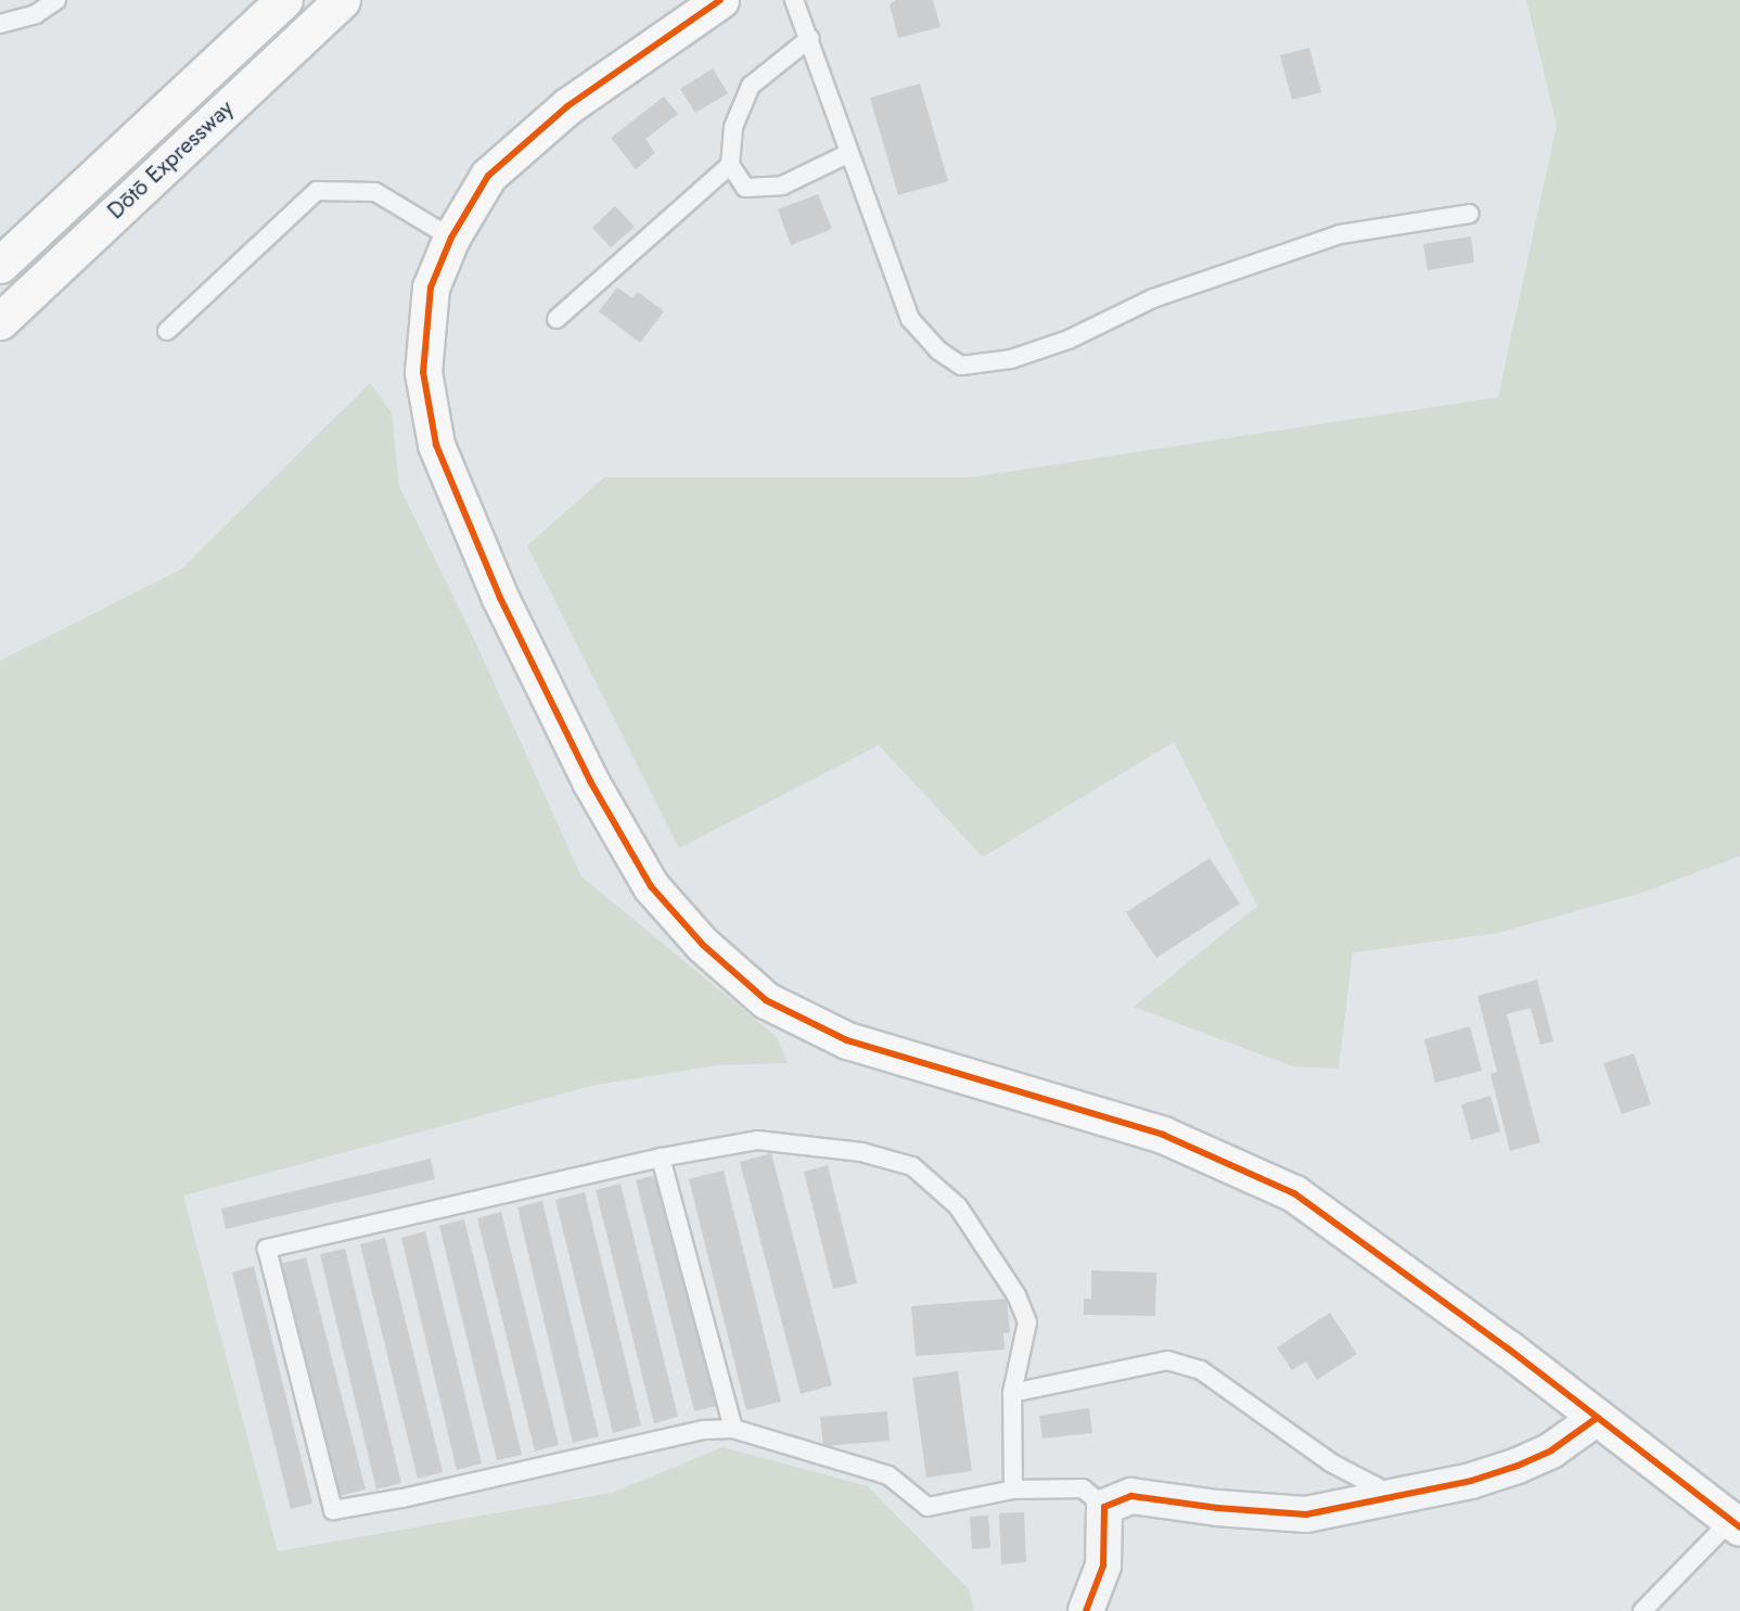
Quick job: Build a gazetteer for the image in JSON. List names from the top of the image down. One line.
{"streets":{"main road":["Dōtō Expressway"]}}
